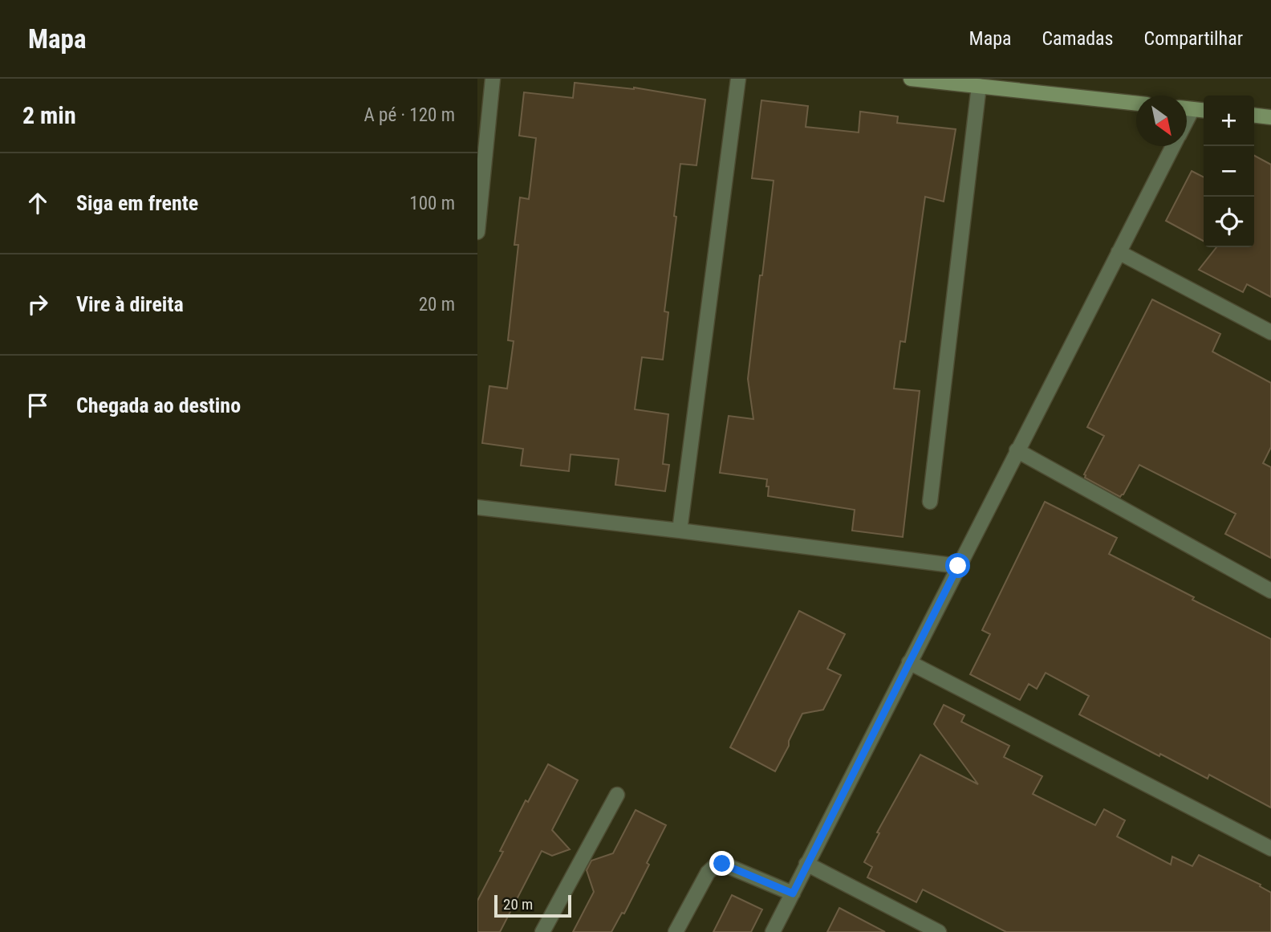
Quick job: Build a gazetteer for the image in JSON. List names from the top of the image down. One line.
{"scale_bar":"20 m","north":"bottom right","page":{"header":"Mapa","nav":["Mapa","Camadas","Compartilhar"],"heading":["2 min","A pé · 120 m"],"map_buttons":["+","−"],"list":[["Siga em frente","100 m"],["Vire à direita","20 m"],"Chegada ao destino"],"scale":"20 m"}}
